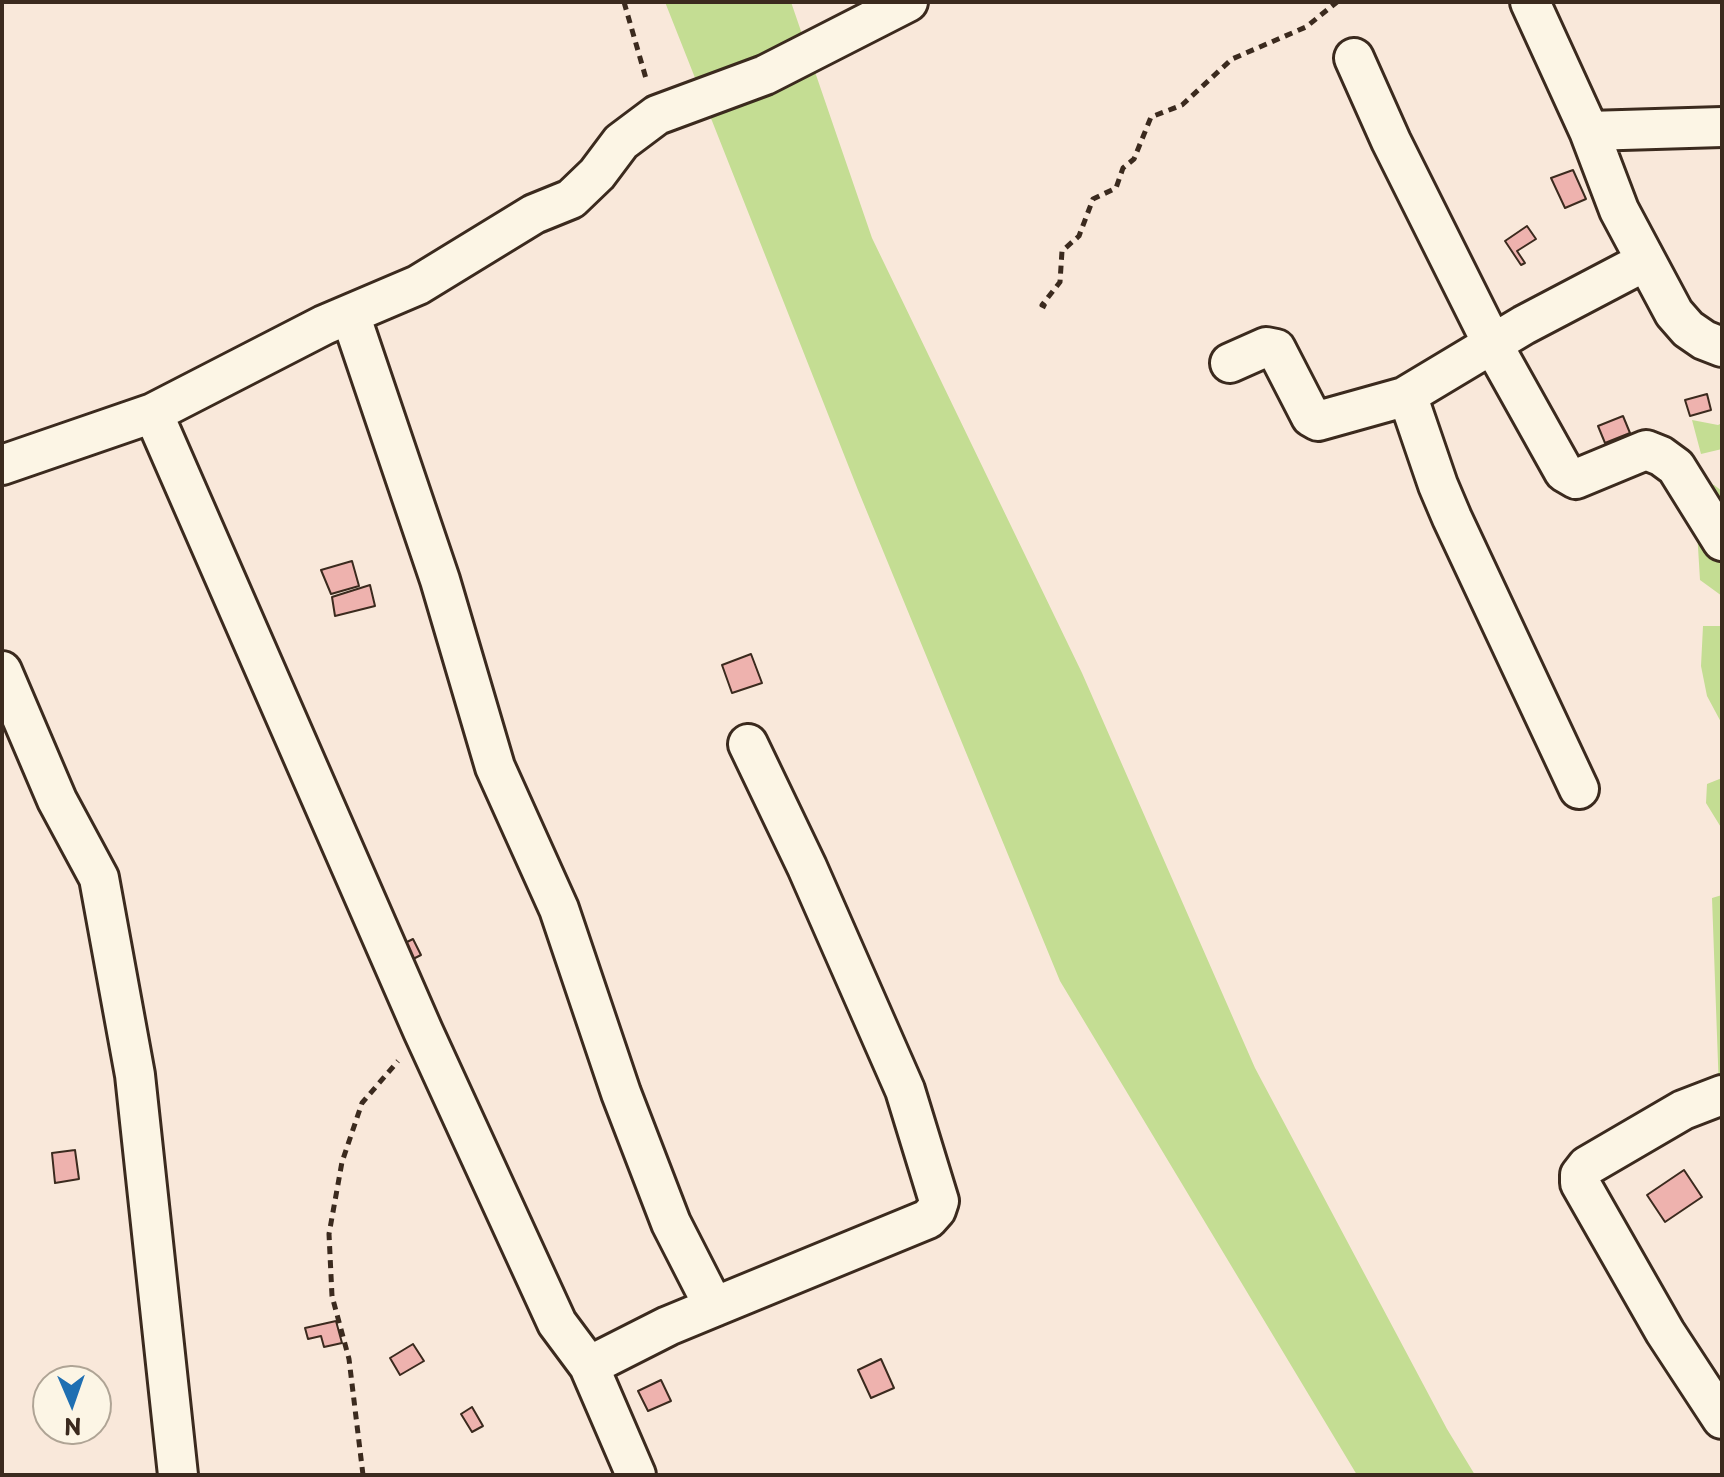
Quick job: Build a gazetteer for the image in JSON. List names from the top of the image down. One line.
{"north":"bottom"}
